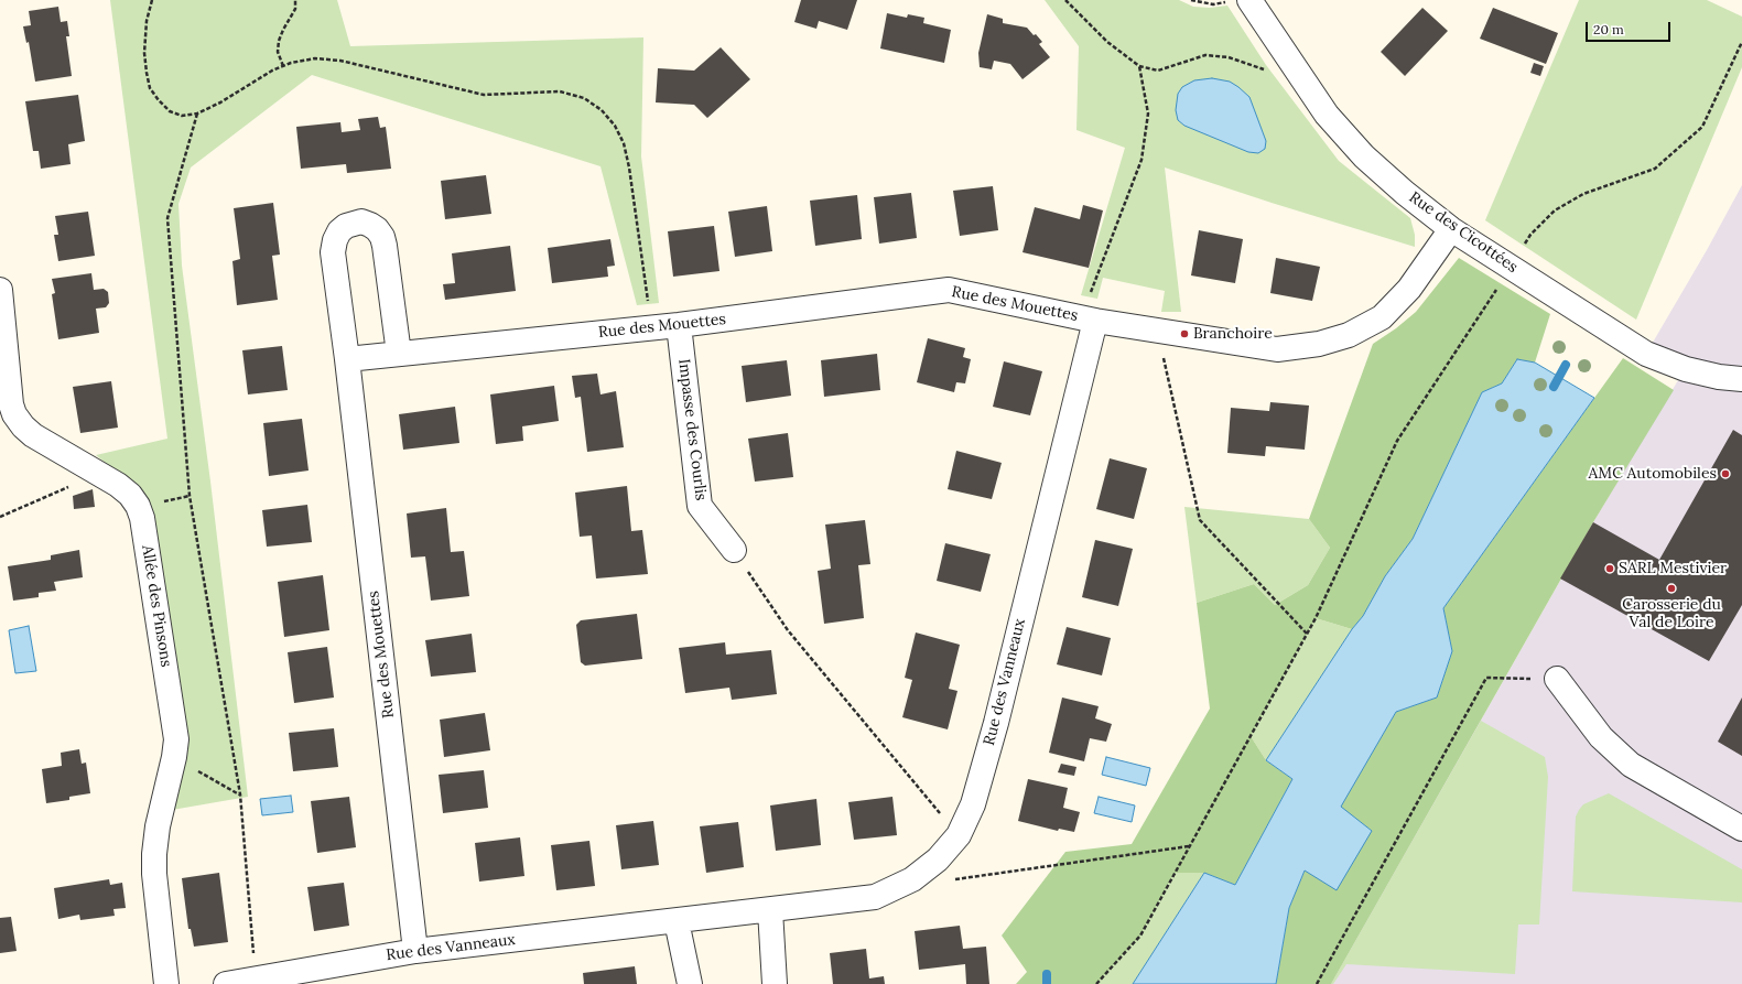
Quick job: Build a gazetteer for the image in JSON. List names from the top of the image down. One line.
{"streets":{"street":["Rue des Cicottées","Rue des Mouettes","Impasse des Courlis","Allée des Pinsons","Rue des Vanneaux"]},"crossings":[["Rue des Cicottées","Rue des Mouettes"],["Rue des Mouettes","Impasse des Courlis"],["Rue des Mouettes","Rue des Vanneaux"]],"places":["Branchoire","AMC Automobiles","SARL Mestivier","Carosserie du Val de Loire"],"scale_bar":"20 m"}
